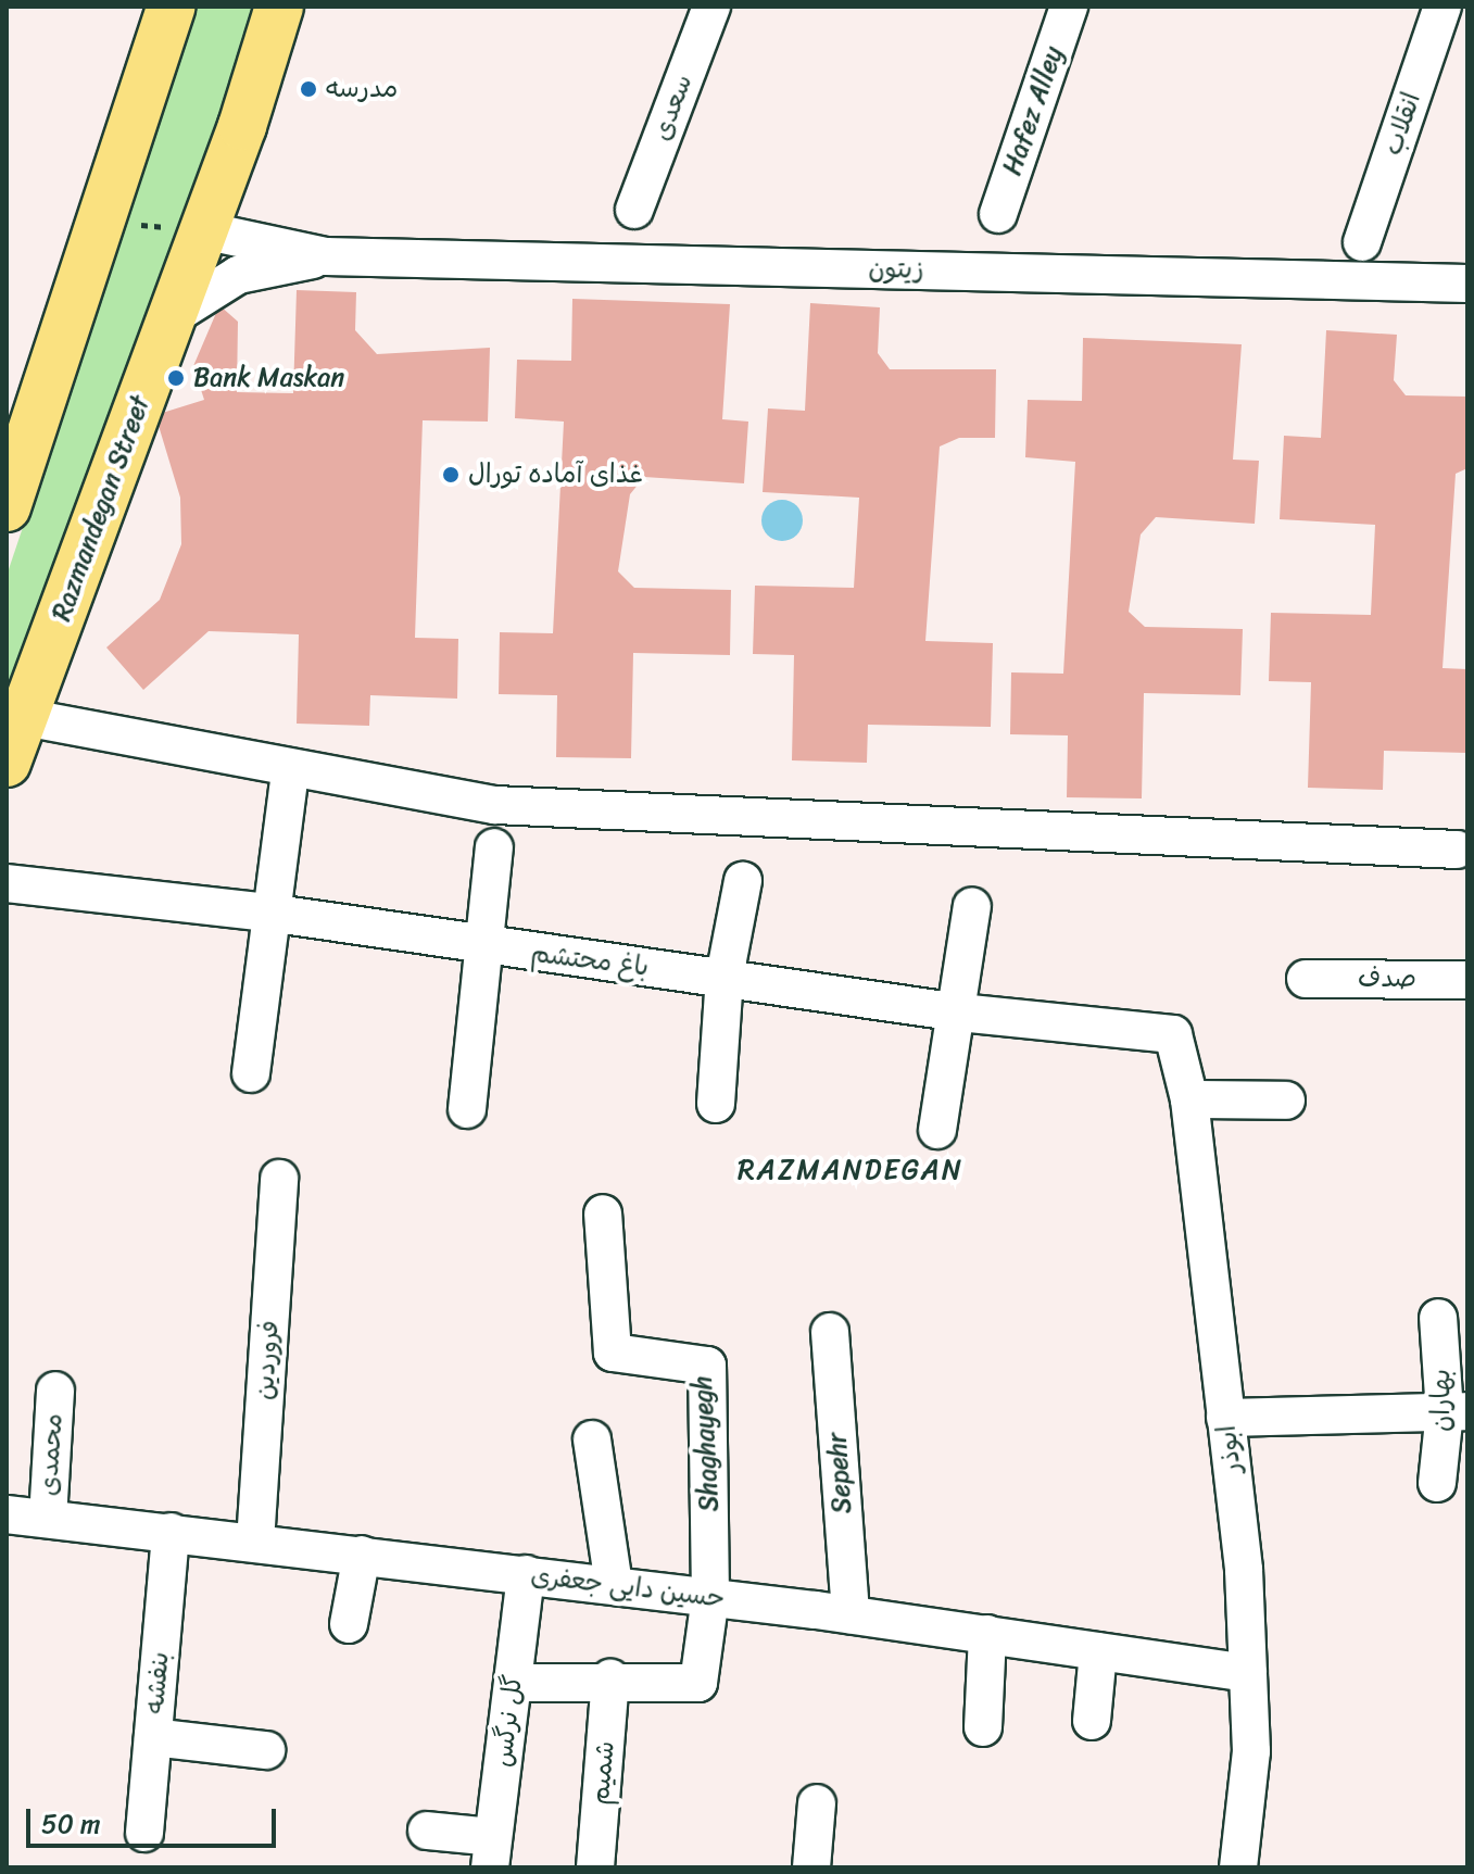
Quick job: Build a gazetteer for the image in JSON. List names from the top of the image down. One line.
{"streets":{"main road":["Razmandegan Street"],"street":["سعدی","Hafez Alley","انقلاب","زیتون","باغ محتشم","صدف","فروردین","بهاران","Shaghayegh","ابوذر","محمدی","Sepehr","حسین دایی جعفری","بنفشه","گل نرگس","شمیم"]},"crossings":[["باغ محتشم","ابوذر"],["فروردین","حسین دایی جعفری"],["Shaghayegh","حسین دایی جعفری"],["ابوذر","حسین دایی جعفری"],["محمدی","حسین دایی جعفری"],["Sepehr","حسین دایی جعفری"],["حسین دایی جعفری","بنفشه"],["حسین دایی جعفری","گل نرگس"]],"districts":["RAZMANDEGAN"],"places":["مدرسه","Bank Maskan","غذای آماده تورال"],"scale_bar":"50 m"}
